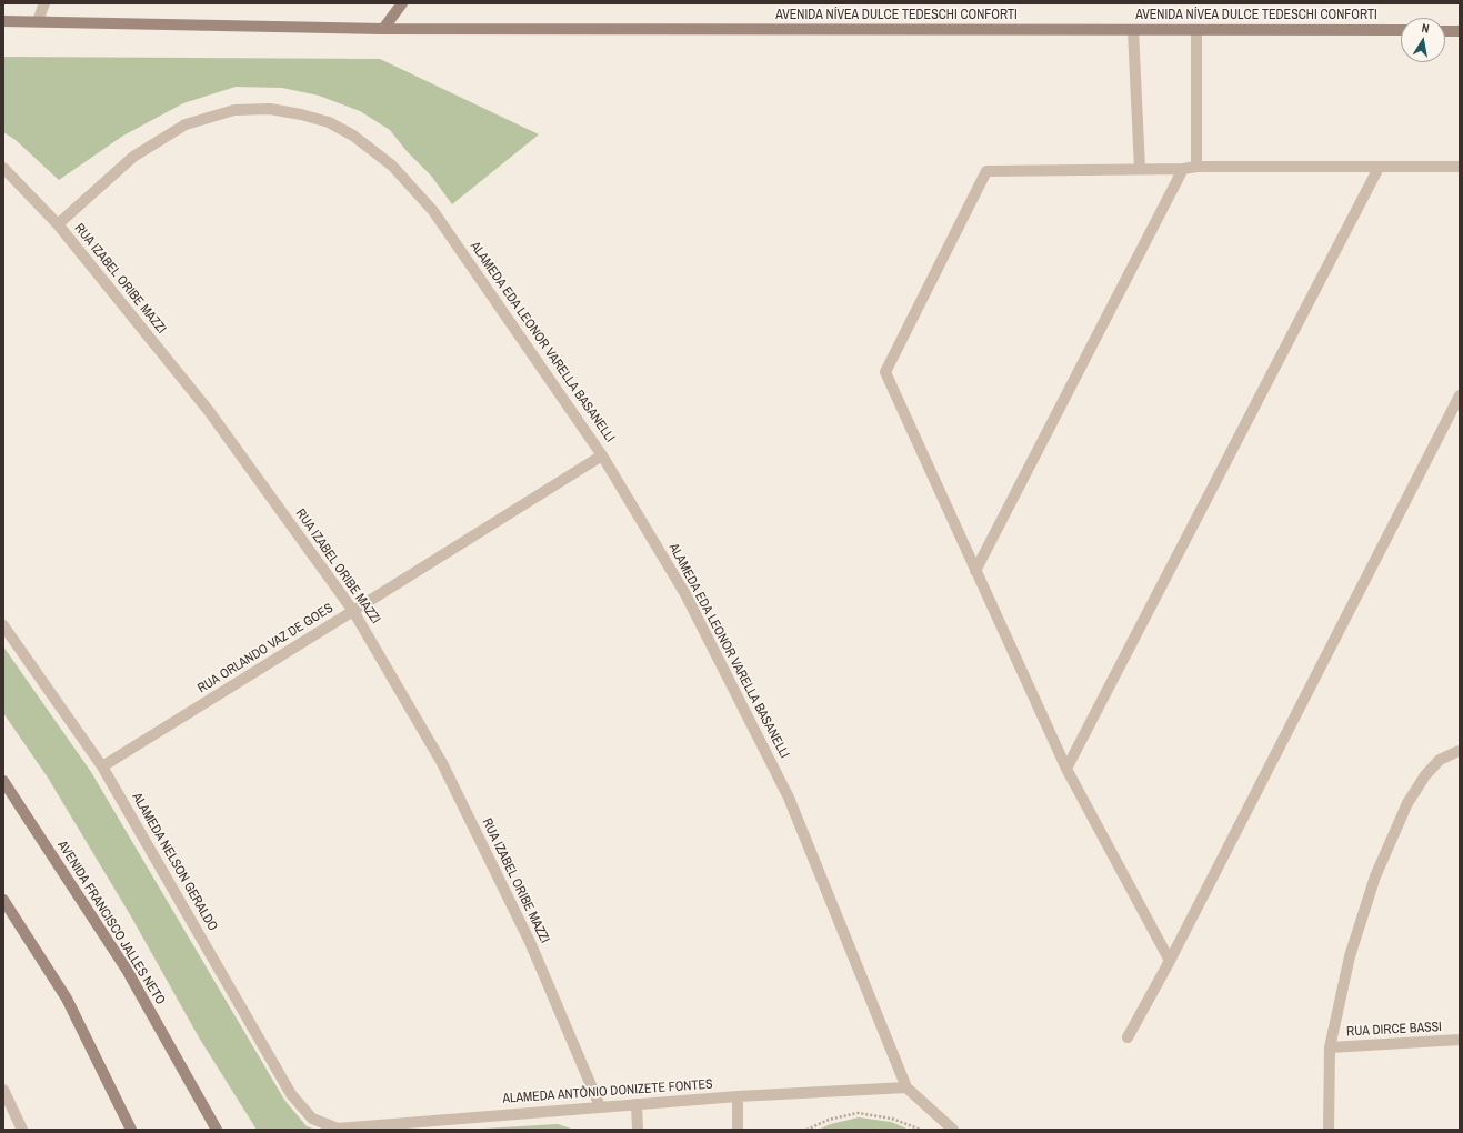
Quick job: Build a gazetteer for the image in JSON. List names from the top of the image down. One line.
{"streets":{"street":["AVENIDA NÍVEA DULCE TEDESCHI CONFORTI","RUA IZABEL ORIBE MAZZI","ALAMEDA EDA LEONOR VARELLA BASANELLI","RUA ORLANDO VAZ DE GOES","ALAMEDA NELSON GERALDO","AVENIDA FRANCISCO JALLES NETO","RUA DIRCE BASSI","ALAMEDA ANTÔNIO DONIZETE FONTES"]},"crossings":[["RUA IZABEL ORIBE MAZZI","ALAMEDA EDA LEONOR VARELLA BASANELLI"],["RUA IZABEL ORIBE MAZZI","RUA ORLANDO VAZ DE GOES"],["RUA IZABEL ORIBE MAZZI","ALAMEDA ANTÔNIO DONIZETE FONTES"],["ALAMEDA EDA LEONOR VARELLA BASANELLI","RUA ORLANDO VAZ DE GOES"],["ALAMEDA EDA LEONOR VARELLA BASANELLI","ALAMEDA ANTÔNIO DONIZETE FONTES"],["RUA ORLANDO VAZ DE GOES","ALAMEDA NELSON GERALDO"],["ALAMEDA NELSON GERALDO","ALAMEDA ANTÔNIO DONIZETE FONTES"]],"north":"top"}
